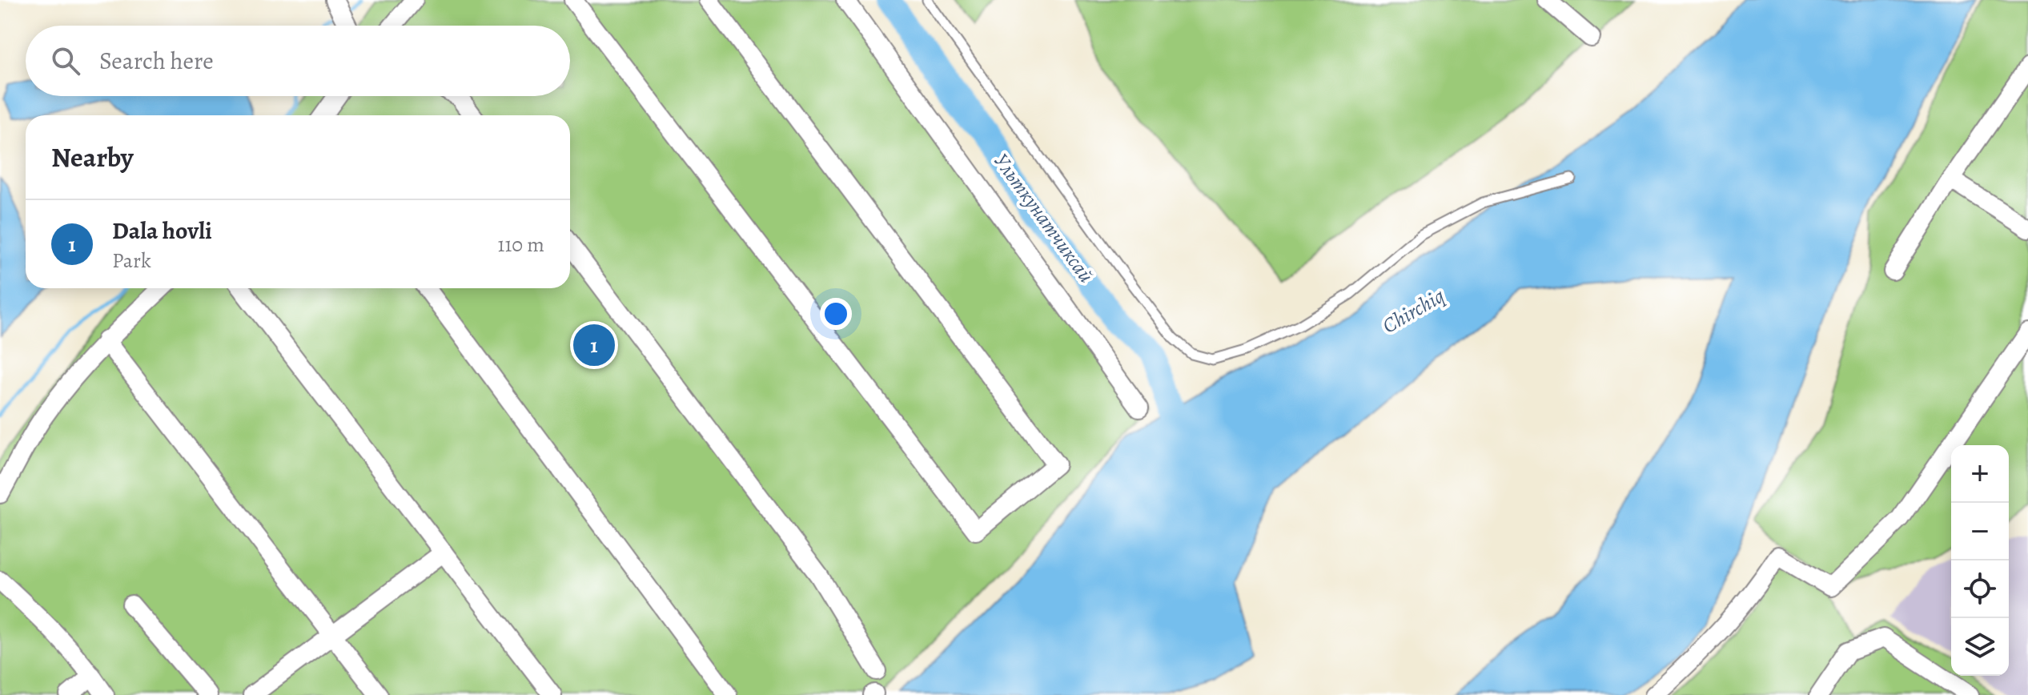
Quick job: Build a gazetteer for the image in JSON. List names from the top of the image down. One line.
{"water":["Ульткунатчиксай","Chirchiq"],"page":{"search":"Search here","heading":"Nearby","list":[{"mark":"1","name":"Dala hovli","note":"Park","value":"110 m"}],"pins":"1","map_buttons":["+","−"]}}
